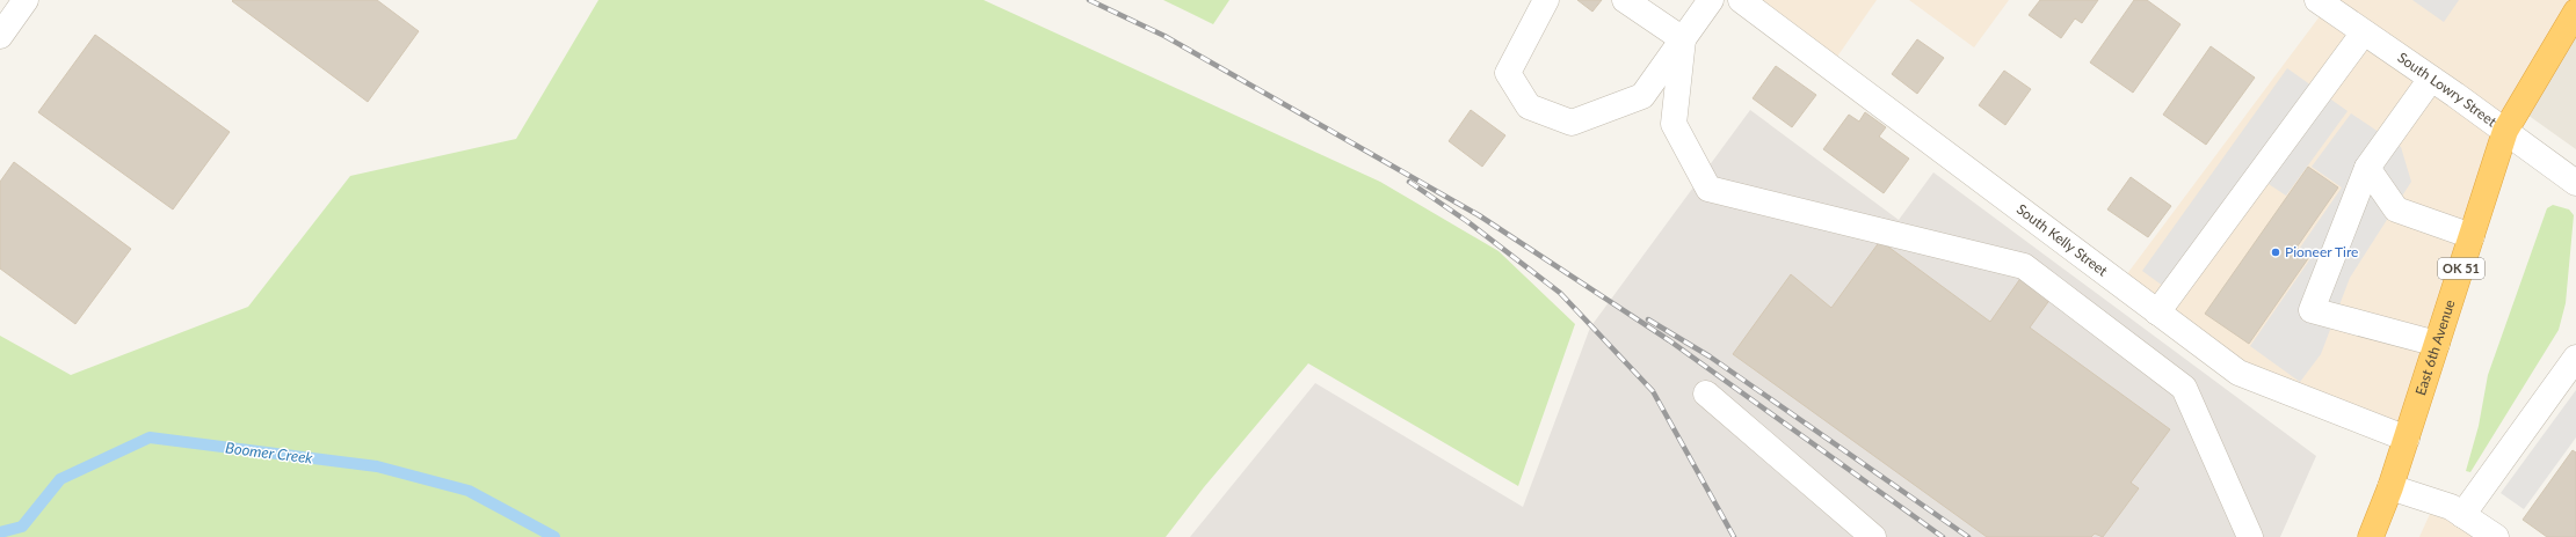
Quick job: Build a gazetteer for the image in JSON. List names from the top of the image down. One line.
{"streets":{"highway":["OK 51","East 6th Avenue"],"street":["South Lowry Street","South Kelly Street"]},"crossings":[["South Lowry Street","East 6th Avenue"],["South Kelly Street","East 6th Avenue"]],"water":["Boomer Creek"],"places":["Pioneer Tire"]}
